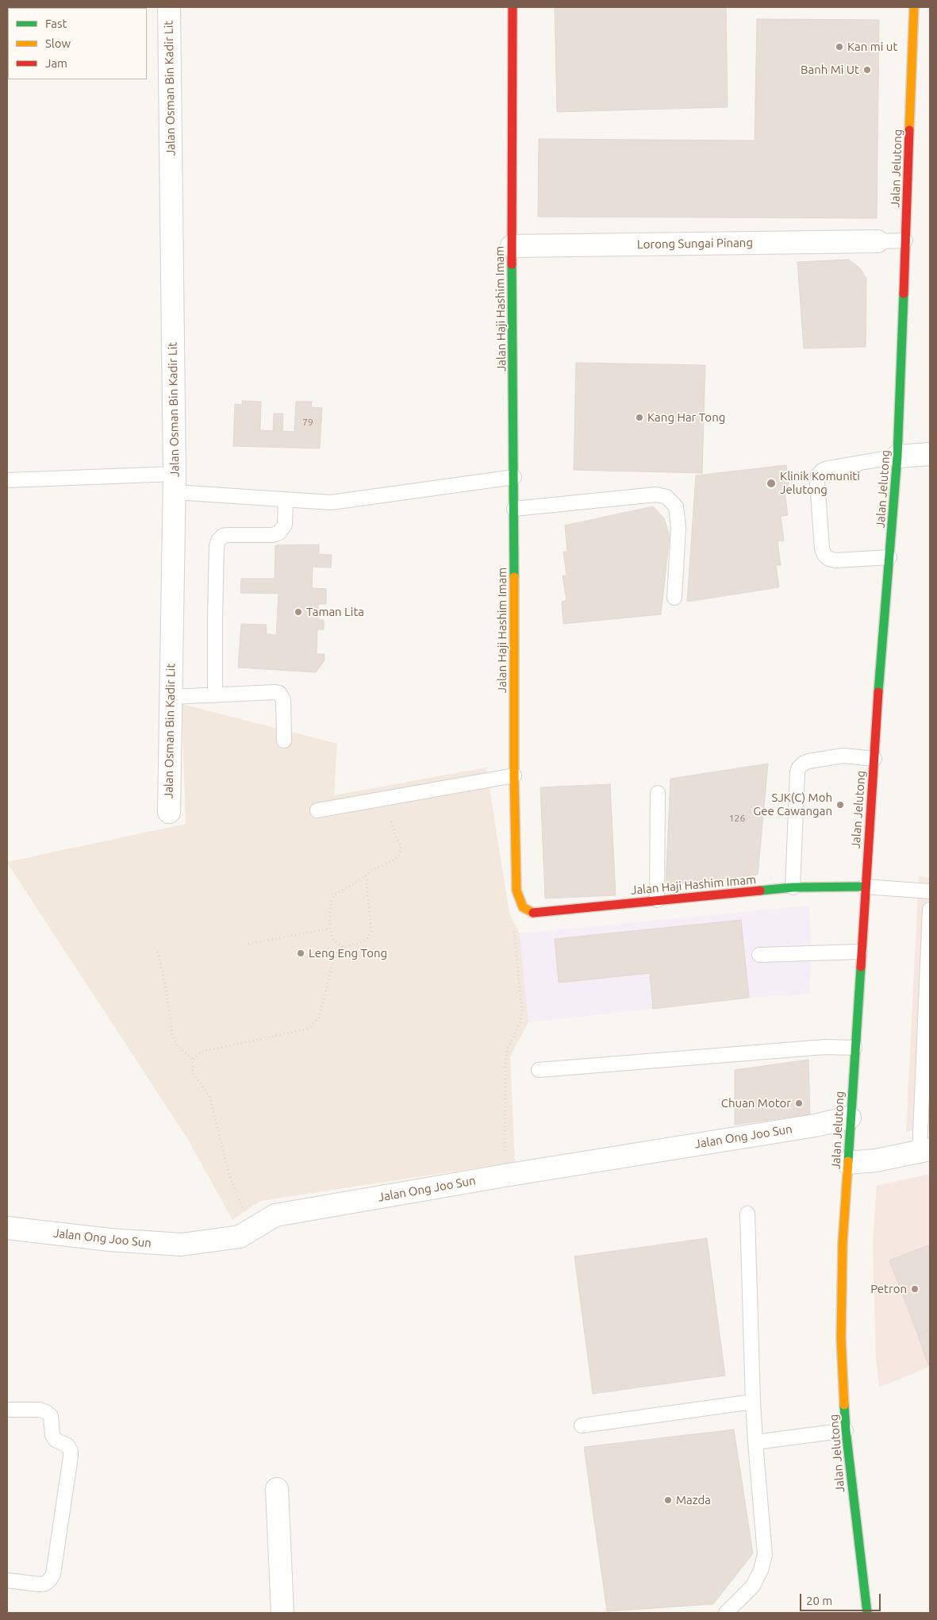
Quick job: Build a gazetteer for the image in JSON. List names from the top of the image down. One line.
{"streets":{"main road":["Jalan Jelutong","Jalan Haji Hashim Imam"],"street":["Jalan Osman Bin Kadir Lit","Lorong Sungai Pinang","Jalan Ong Joo Sun"]},"crossings":[["Jalan Jelutong","Jalan Haji Hashim Imam"],["Jalan Jelutong","Jalan Ong Joo Sun"],["Lorong Sungai Pinang","Jalan Haji Hashim Imam"]],"places":["Kan mi ut","Banh Mi Ut","Kang Har Tong","Klinik Komuniti Jelutong","Taman Lita","SJK(C) Moh Gee Cawangan","Leng Eng Tong","Chuan Motor","Petron","Mazda"],"house_numbers":["79","126"],"legend":["Fast","Slow","Jam"],"scale_bar":"20 m"}
